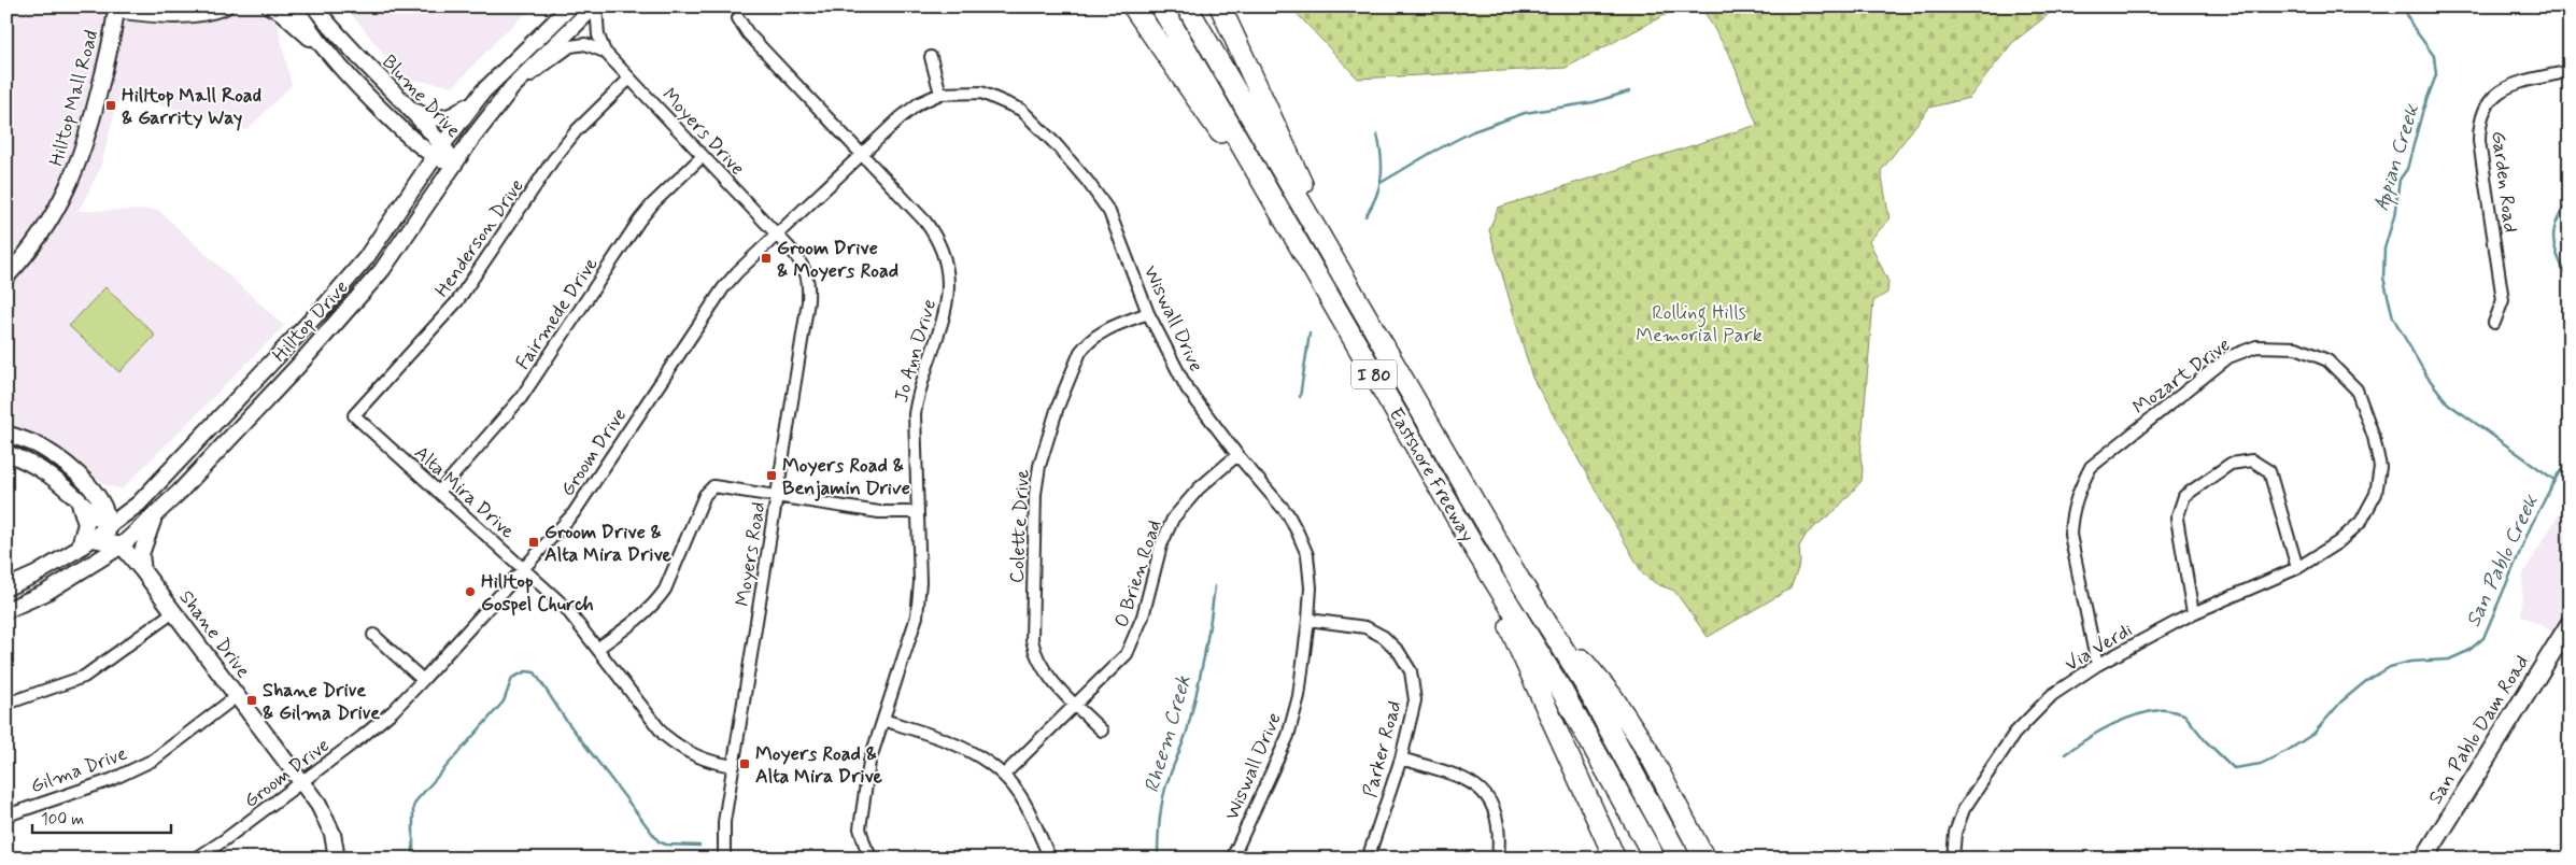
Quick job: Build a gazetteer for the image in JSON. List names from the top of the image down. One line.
{"streets":{"highway":["I 80","Eastshore Freeway"],"main road":["Blume Drive","Hilltop Mall Road","Hilltop Drive","Shane Drive","San Pablo Dam Road"],"street":["Moyers Drive","Garden Road","Henderson Drive","Fairmede Drive","Wiswall Drive","Jo Ann Drive","Mozart Drive","Groom Drive","Alta Mira Drive","Colette Drive","Moyers Road","O Brien Road","Via Verdi","Parker Road","Gilma Drive"]},"crossings":[["Blume Drive","Hilltop Drive"],["Moyers Drive","Henderson Drive"],["Moyers Drive","Fairmede Drive"],["Moyers Drive","Wiswall Drive"],["Moyers Drive","Groom Drive"],["Moyers Drive","Moyers Road"],["Henderson Drive","Alta Mira Drive"],["Fairmede Drive","Alta Mira Drive"],["Wiswall Drive","Jo Ann Drive"],["Wiswall Drive","Groom Drive"],["Wiswall Drive","Colette Drive"],["Wiswall Drive","Moyers Road"],["Wiswall Drive","O Brien Road"],["Wiswall Drive","Parker Road"],["Hilltop Drive","Shane Drive"],["Mozart Drive","Via Verdi"],["Groom Drive","Alta Mira Drive"],["Groom Drive","Moyers Road"],["Groom Drive","Shane Drive"],["Alta Mira Drive","Moyers Road"],["Colette Drive","O Brien Road"],["Shane Drive","Gilma Drive"]],"water":["Appian Creek","San Pablo Creek","Rheem Creek"],"parks":["Rolling Hills Memorial Park"],"places":{"transit":["Hilltop Mall Road & Garrity Way","Groom Drive & Moyers Road","Moyers Road & Benjamin Drive","Groom Drive & Alta Mira Drive","Shane Drive & Gilma Drive","Moyers Road & Alta Mira Drive"],"other":["Hilltop Gospel Church"]},"scale_bar":"100 m"}
